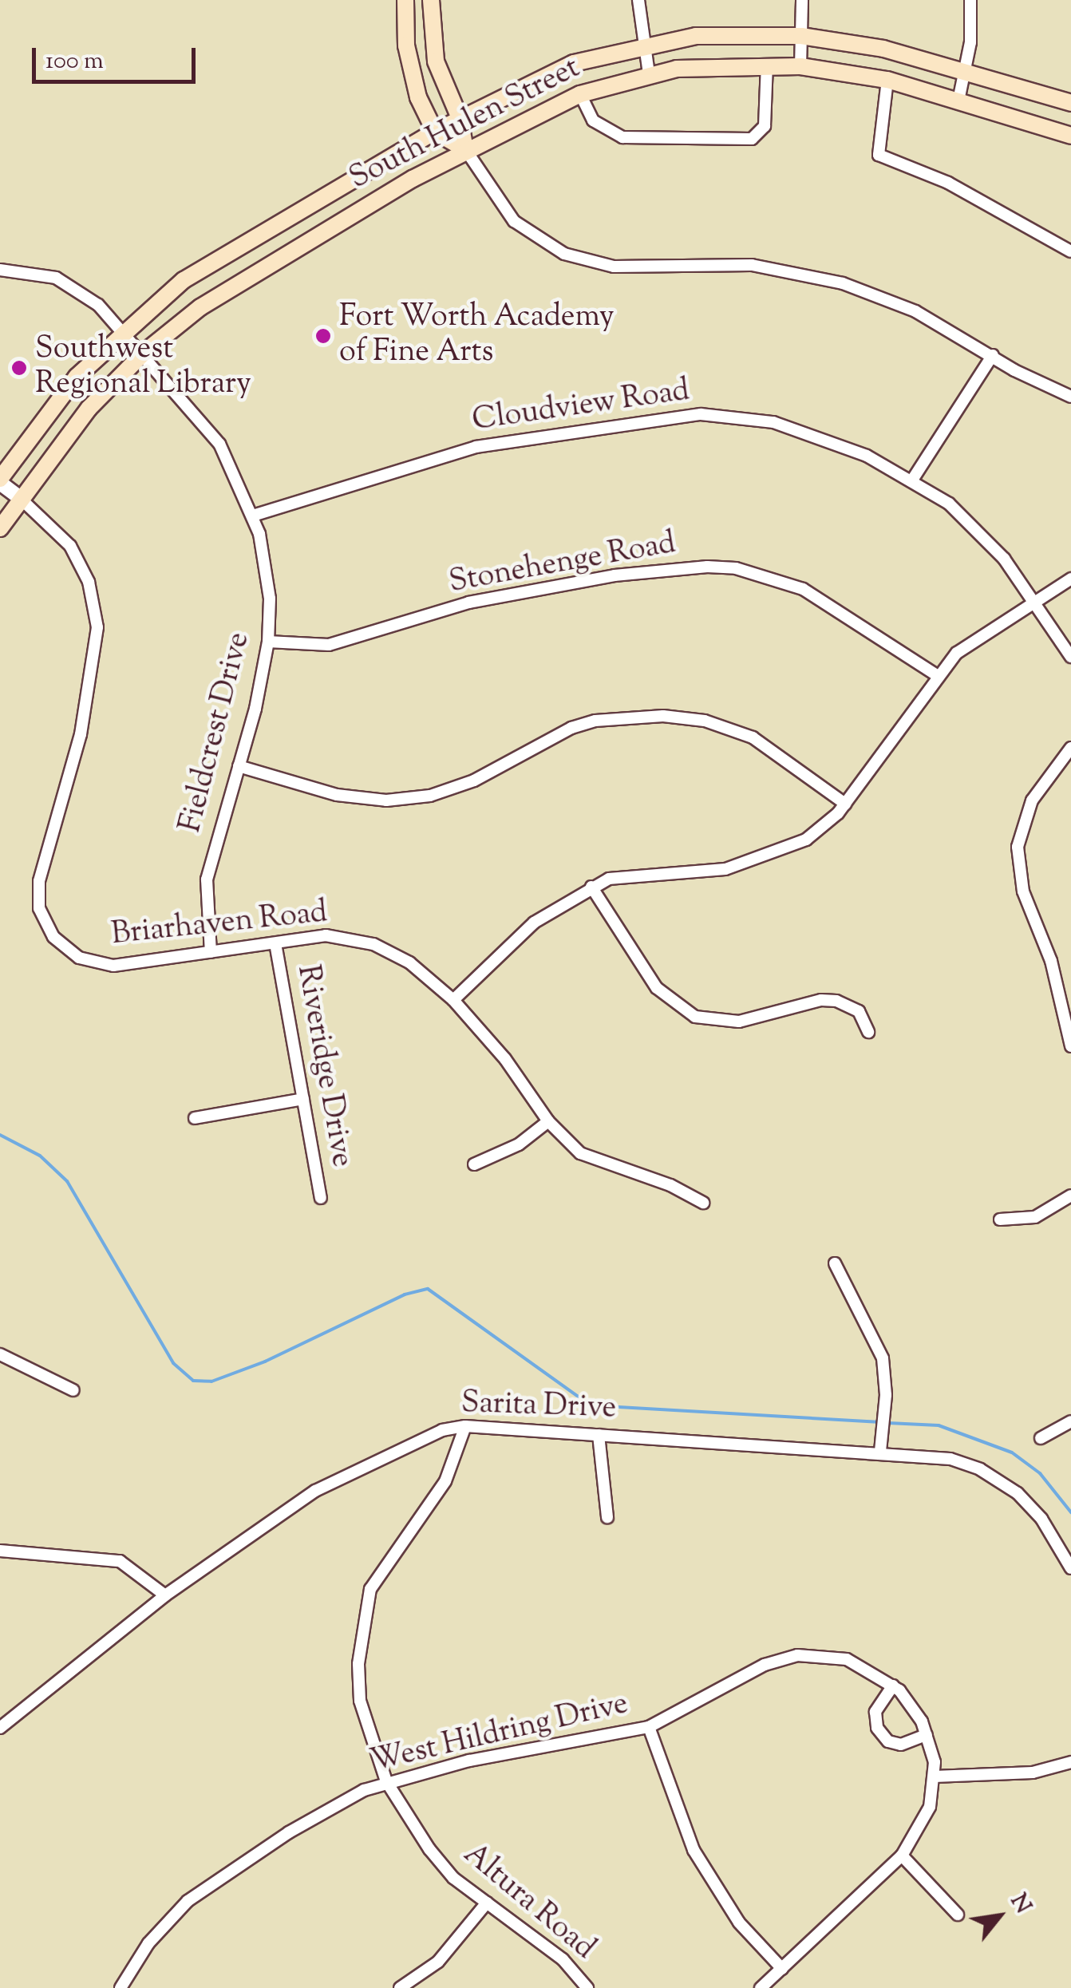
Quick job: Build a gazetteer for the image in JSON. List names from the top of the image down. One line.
{"streets":{"main road":["South Hulen Street"],"street":["Cloudview Road","Stonehenge Road","Fieldcrest Drive","Briarhaven Road","Riveridge Drive","Sarita Drive","West Hildring Drive","Altura Road"]},"crossings":[["South Hulen Street","Fieldcrest Drive"],["South Hulen Street","Briarhaven Road"],["Cloudview Road","Fieldcrest Drive"],["Stonehenge Road","Fieldcrest Drive"],["Fieldcrest Drive","Briarhaven Road"],["Briarhaven Road","Riveridge Drive"],["Sarita Drive","Altura Road"],["West Hildring Drive","Altura Road"]],"places":["Fort Worth Academy of Fine Arts","Southwest Regional Library"],"scale_bar":"100 m","north":"top right"}
